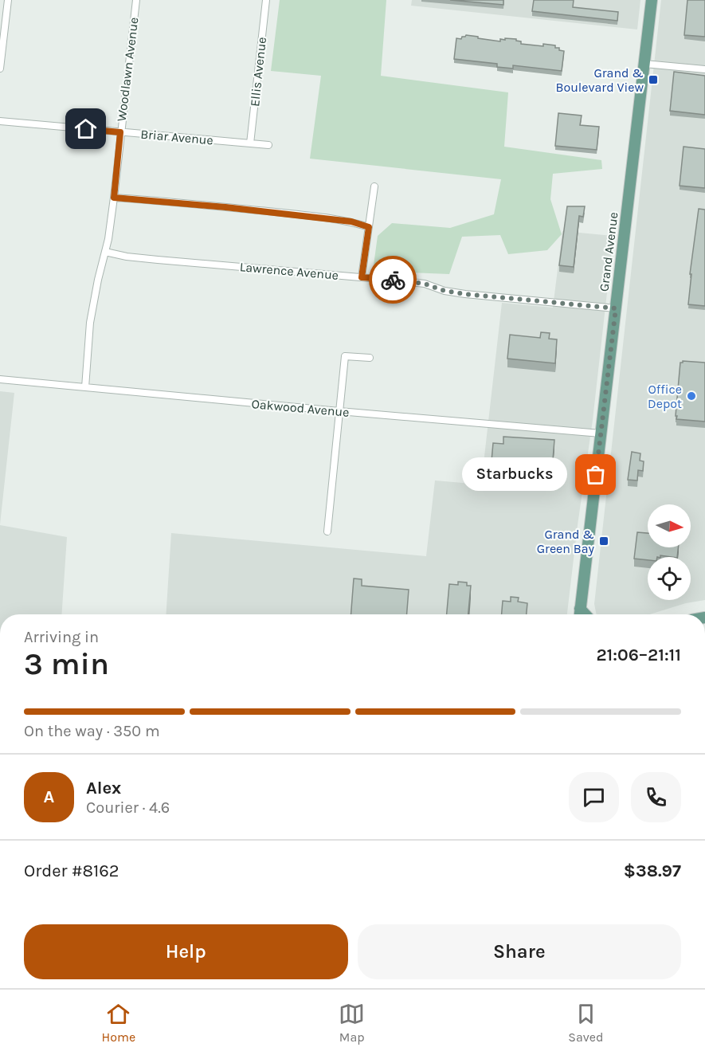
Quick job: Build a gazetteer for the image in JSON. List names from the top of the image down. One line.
{"streets":{"main road":["Grand Avenue"],"street":["Woodlawn Avenue","Ellis Avenue","Briar Avenue","Lawrence Avenue","Oakwood Avenue"]},"crossings":[["Woodlawn Avenue","Briar Avenue"],["Woodlawn Avenue","Lawrence Avenue"],["Woodlawn Avenue","Oakwood Avenue"],["Ellis Avenue","Briar Avenue"],["Grand Avenue","Lawrence Avenue"],["Grand Avenue","Oakwood Avenue"]],"places":{"transit":["Grand & Boulevard View","Grand & Green Bay"],"other":["Office Depot","Starbucks"]},"north":"right","page":{"bubble":"Starbucks","heading":["3 min","Arriving in","21:06–21:11"],"panel":["Alex","Courier · 4.6","Order #8162","$38.97"],"bar":"On the way · 350 m","round":"A","buttons":["Help","Share"],"tabs":["Home","Map","Saved"]}}
